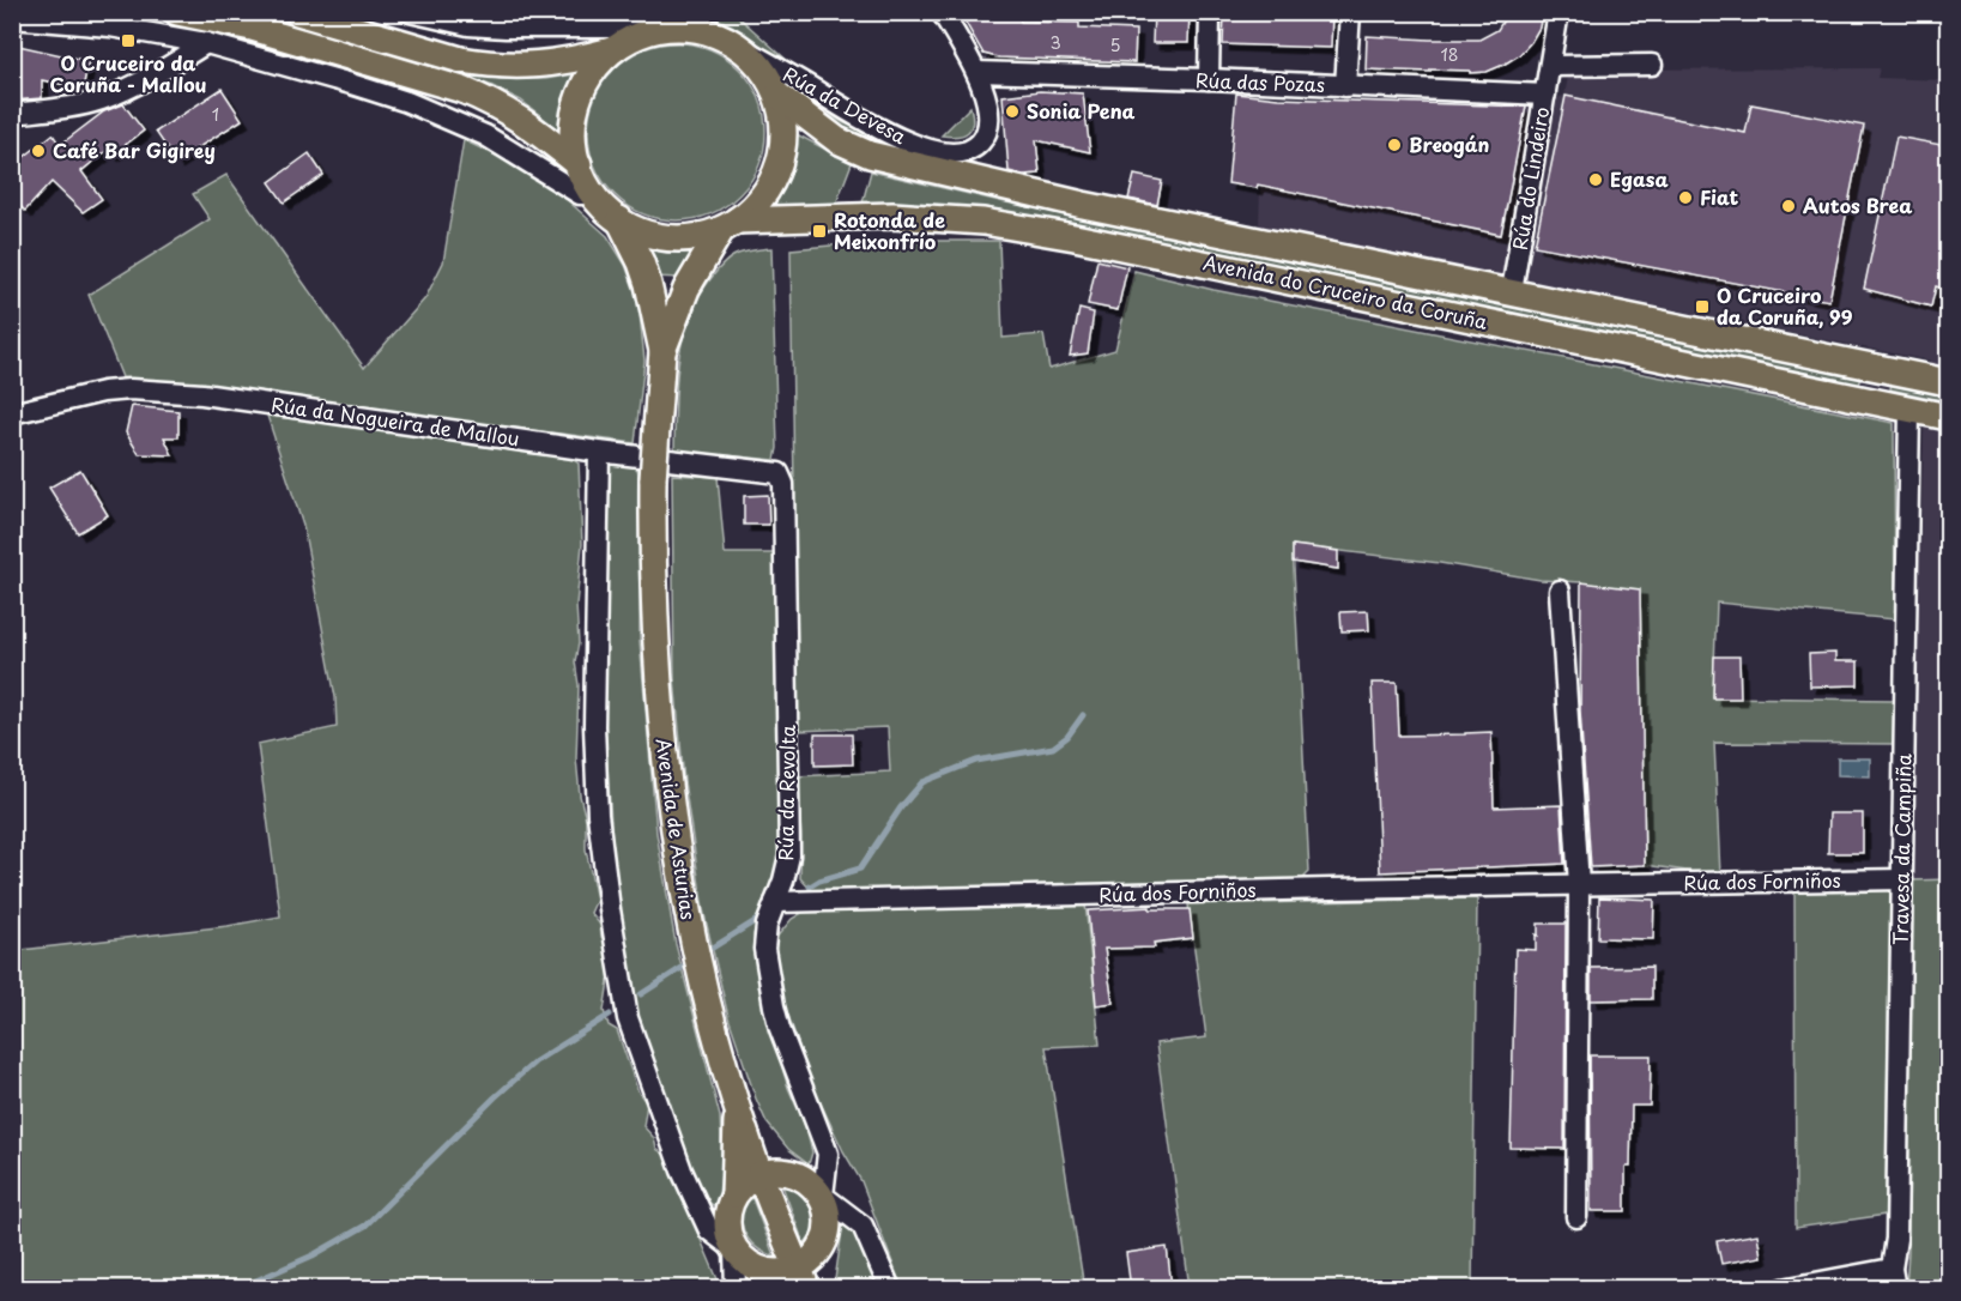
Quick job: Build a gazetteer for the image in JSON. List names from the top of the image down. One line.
{"streets":{"main road":["Avenida do Cruceiro da Coruña","Avenida de Asturias"],"street":["Rúa das Pozas","Rúa da Devesa","Rúa do Lindeiro","Rúa da Nogueira de Mallou","Rúa da Revolta","Travesa da Campiña","Rúa dos Forniños"]},"crossings":[["Rúa das Pozas","Rúa da Devesa"],["Rúa das Pozas","Rúa do Lindeiro"],["Rúa da Devesa","Avenida do Cruceiro da Coruña"],["Rúa da Devesa","Avenida de Asturias"],["Rúa do Lindeiro","Avenida do Cruceiro da Coruña"],["Avenida do Cruceiro da Coruña","Avenida de Asturias"],["Avenida do Cruceiro da Coruña","Travesa da Campiña"],["Rúa da Nogueira de Mallou","Rúa da Revolta"],["Rúa da Revolta","Rúa dos Forniños"],["Travesa da Campiña","Rúa dos Forniños"]],"places":{"transit":["O Cruceiro da Coruña - Mallou","Rotonda de Meixonfrío","O Cruceiro da Coruña, 99"],"other":["Sonia Pena","Breogán","Café Bar Gigirey","Egasa","Fiat","Autos Brea"]},"house_numbers":["3","5","18","1"]}
